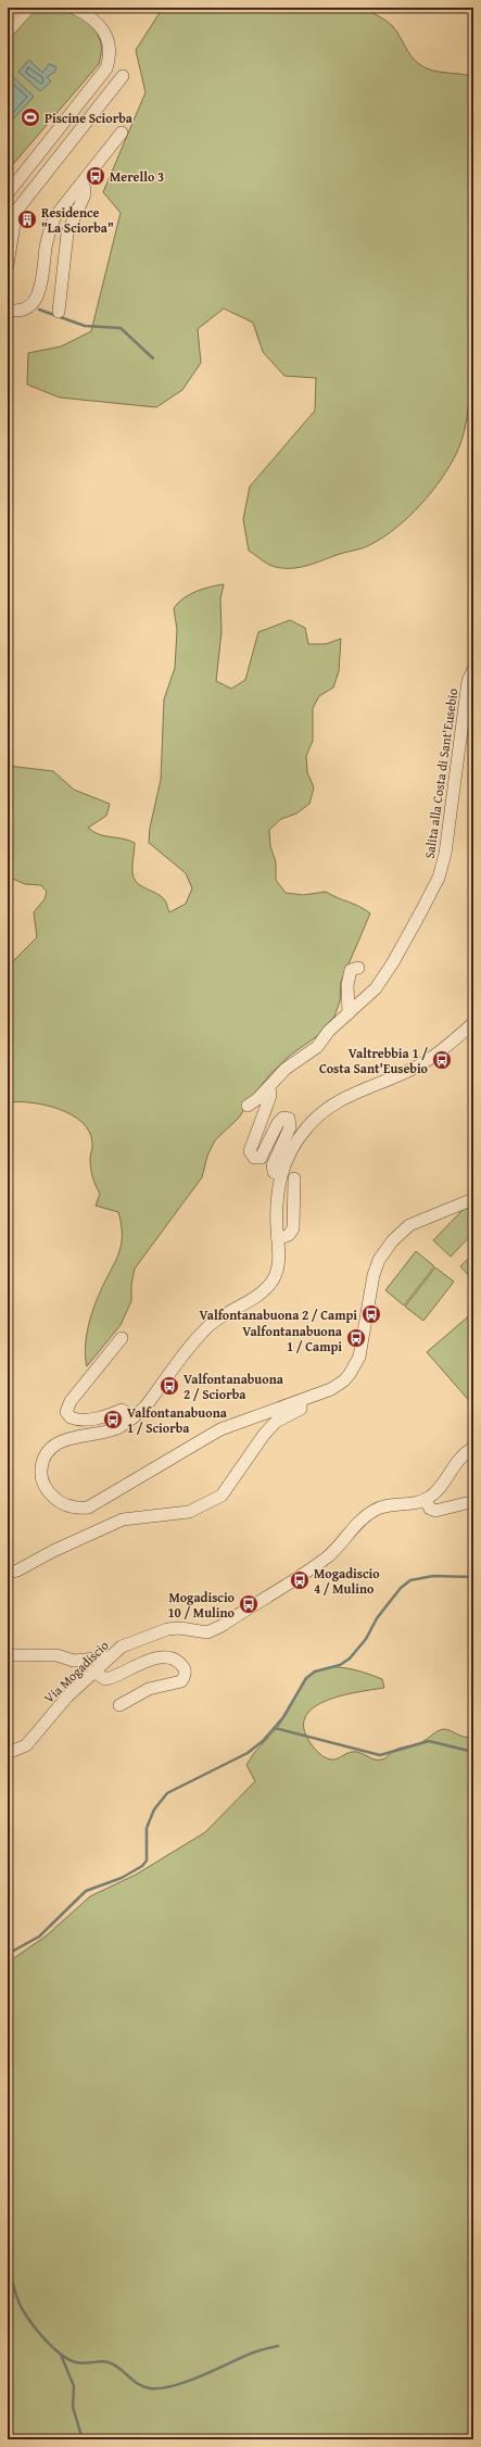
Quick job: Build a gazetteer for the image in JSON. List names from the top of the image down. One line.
{"streets":{"street":["Salita alla Costa di Sant'Eusebio","Via Mogadiscio"]},"places":{"sports":["Piscine Sciorba"],"bus stop":["Merello 3","Valtrebbia 1 / Costa Sant'Eusebio","Valfontanabuona 2 / Campi","Valfontanabuona 1 / Campi","Valfontanabuona 2 / Sciorba","Valfontanabuona 1 / Sciorba","Mogadiscio 4 / Mulino","Mogadiscio 10 / Mulino"],"building":["Residence \"La Sciorba\""]}}
